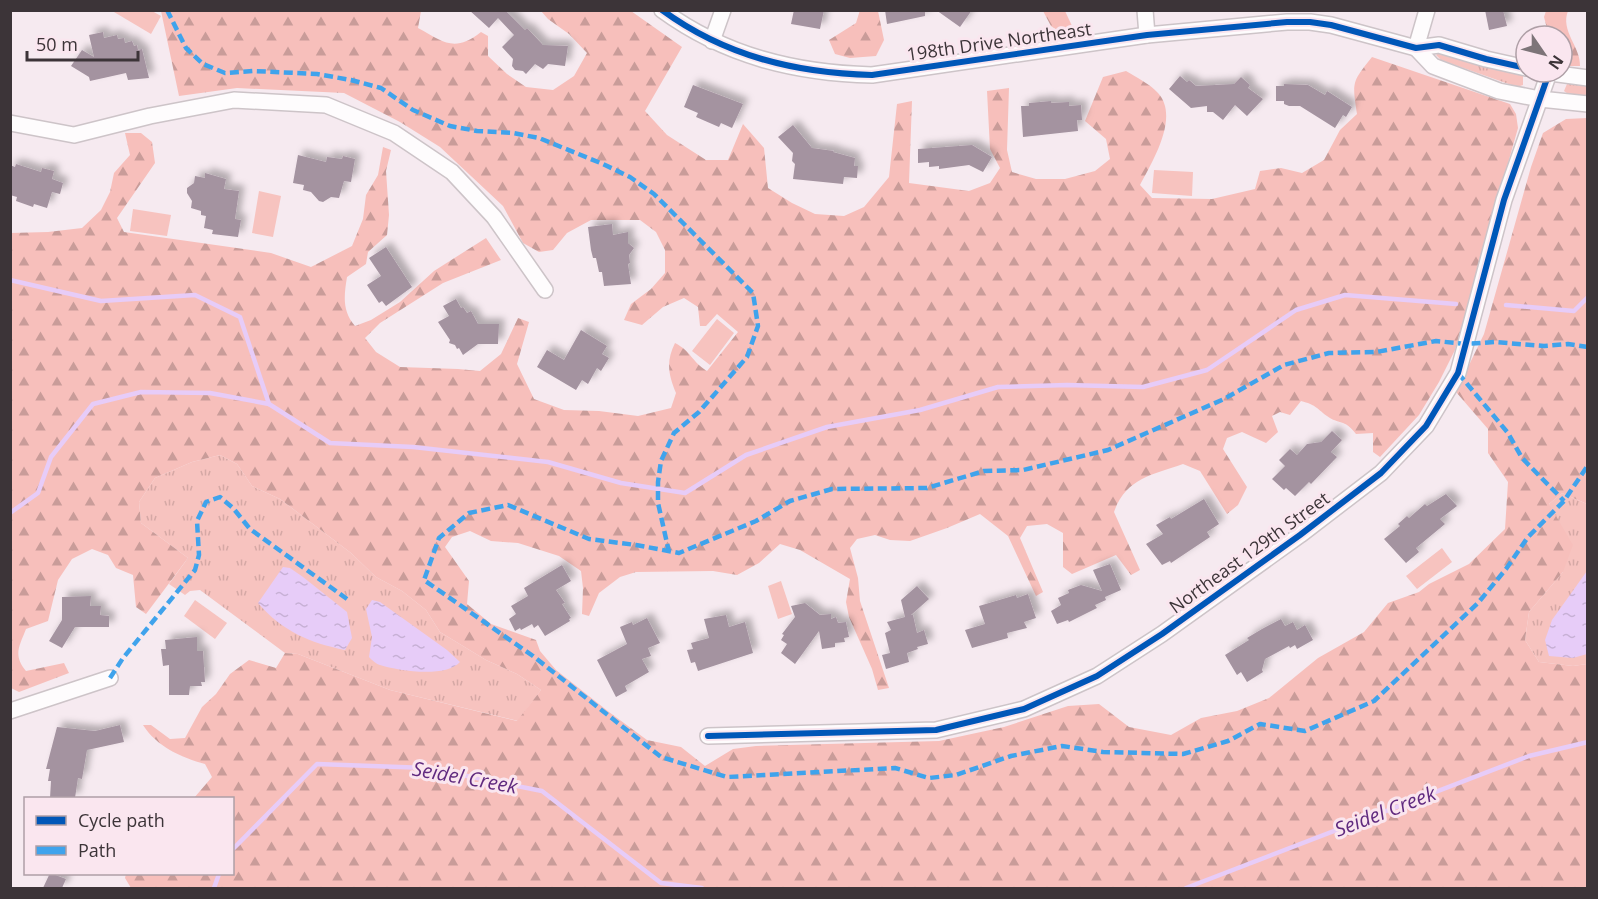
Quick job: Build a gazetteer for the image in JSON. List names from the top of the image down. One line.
{"streets":{"street":["198th Drive Northeast","Northeast 129th Street"]},"crossings":[["198th Drive Northeast","Northeast 129th Street"]],"water":["Seidel Creek"],"legend":["Cycle path","Path"],"scale_bar":"50 m","north":"bottom right"}
